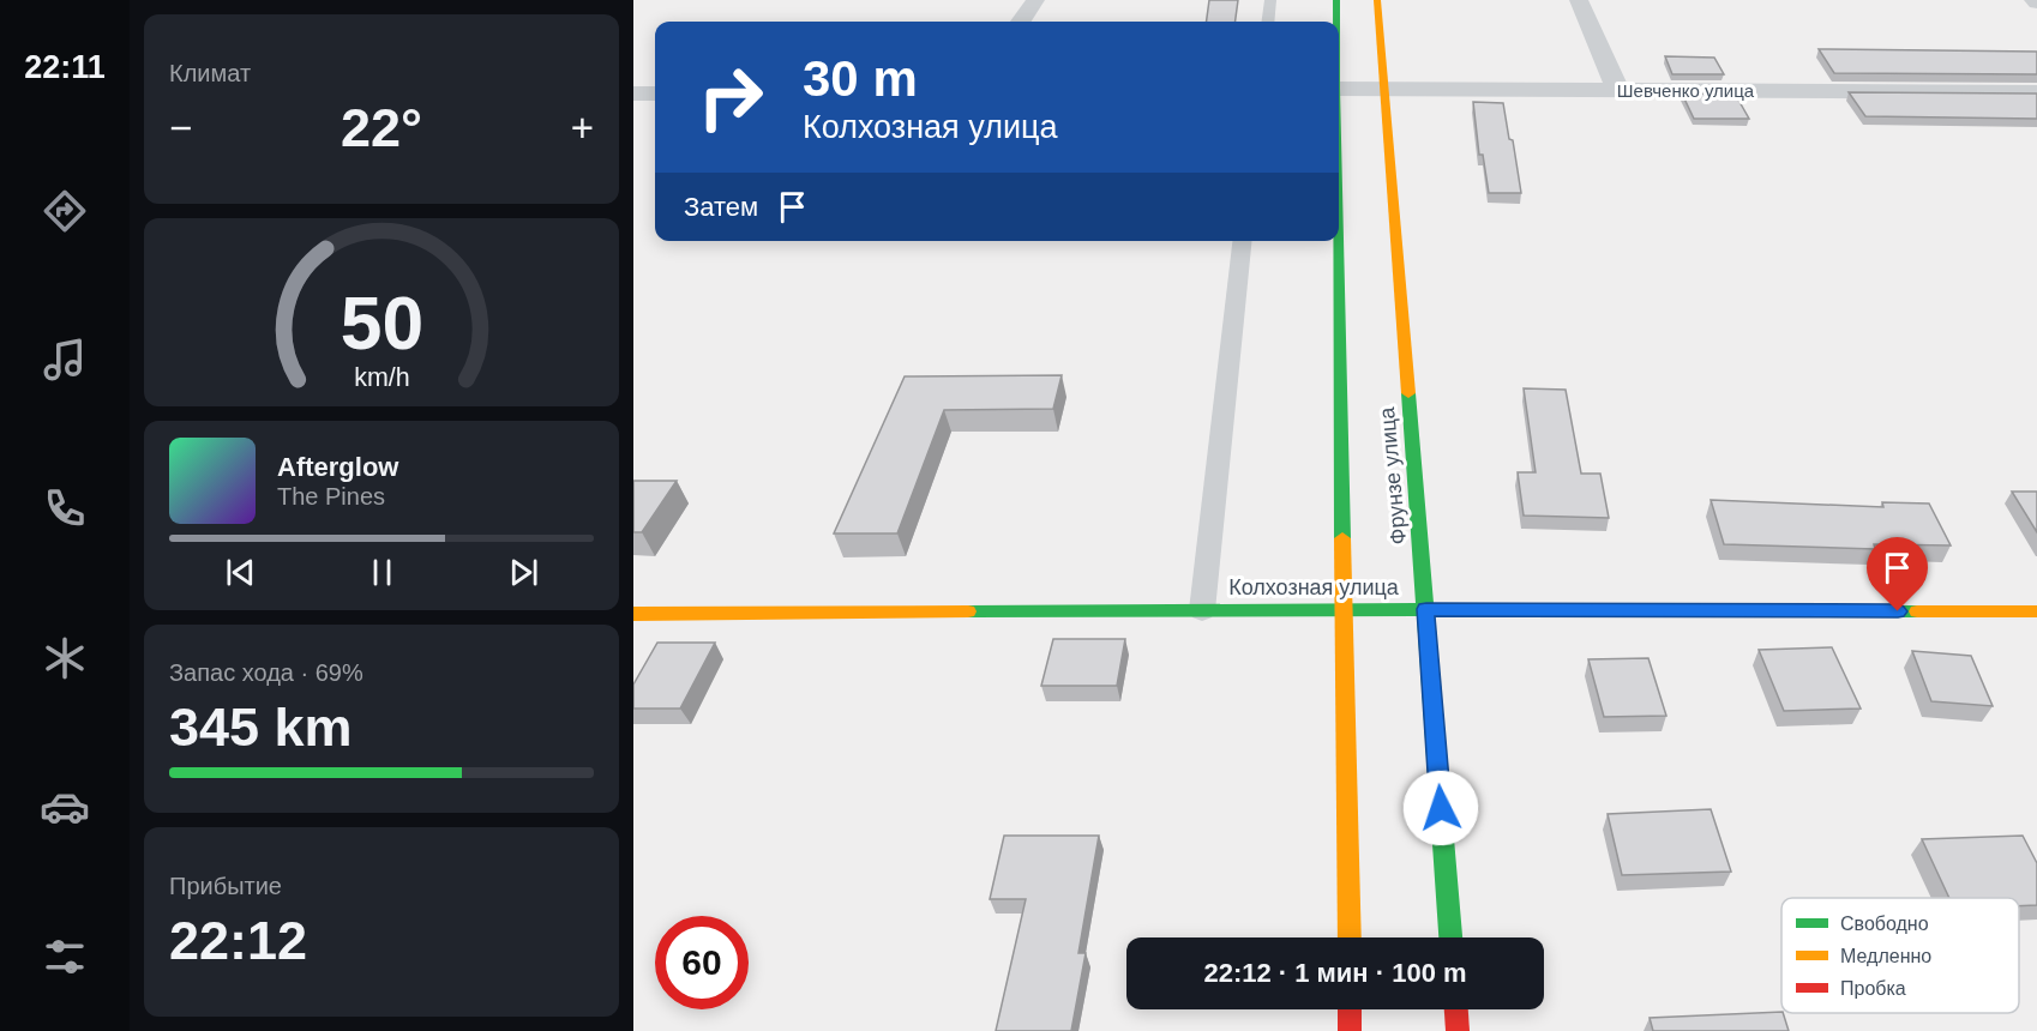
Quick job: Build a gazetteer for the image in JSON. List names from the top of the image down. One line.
{"streets":{"main road":["Фрунзе улица","Колхозная улица"],"street":["Шевченко улица"]},"crossings":[["Шевченко улица","Фрунзе улица"],["Фрунзе улица","Колхозная улица"]],"legend":["Свободно","Медленно","Пробка"],"page":{"tabs":"22:11","tile":["Климат",["Запас хода · 69%","345 km"],["Прибытие","22:12"]],"turn":["30 m","Колхозная улица"],"heat":["−","22°","+"],"then":"Затем","song":["Afterglow","The Pines"],"limit":"60","trip":"22:12 · 1 мин · 100 m","gauge":["50","km/h"]}}
